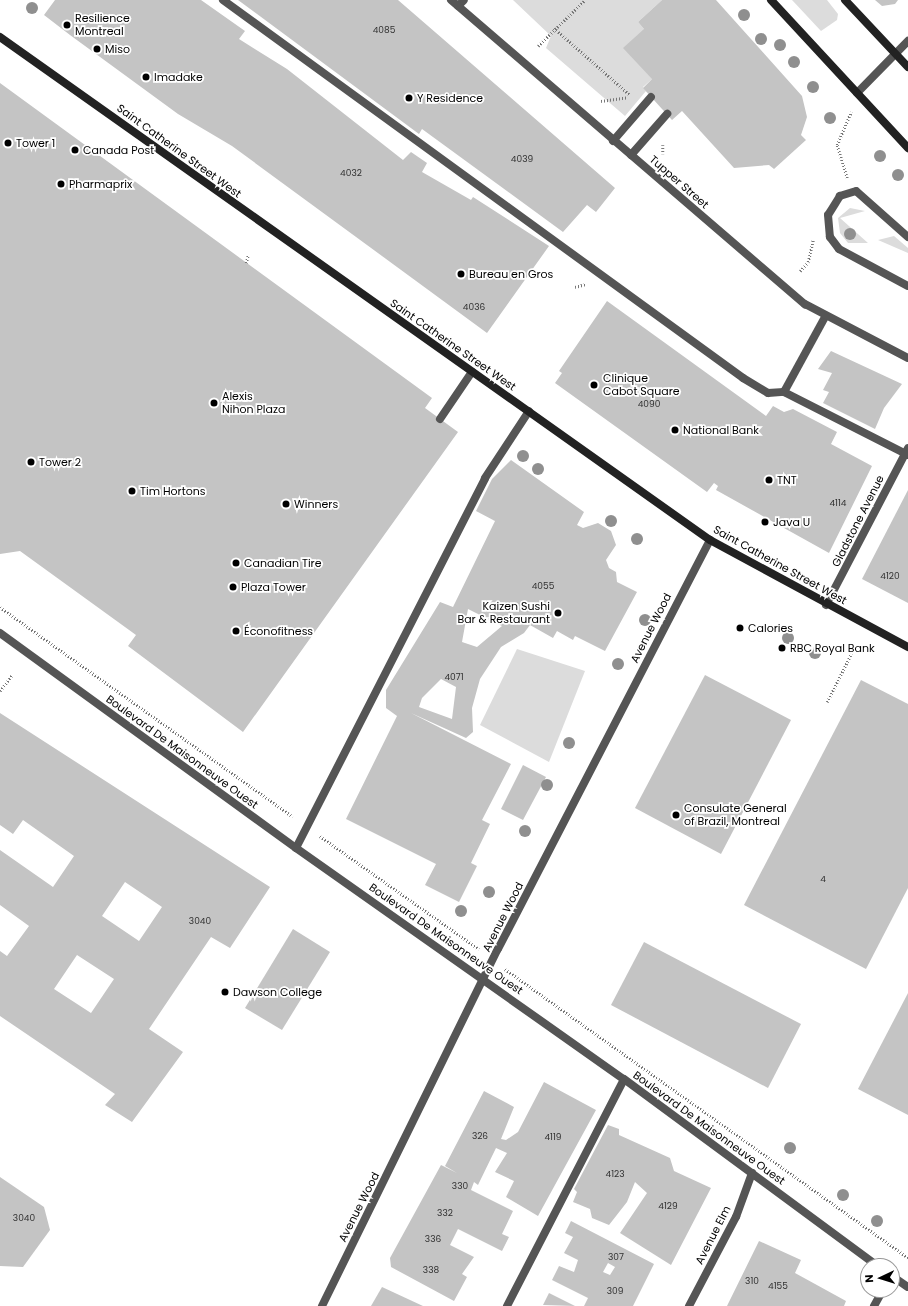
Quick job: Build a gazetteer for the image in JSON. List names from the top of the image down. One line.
{"streets":{"street":["Saint Catherine Street West","Tupper Street","Gladstone Avenue","Avenue Wood","Boulevard De Maisonneuve Ouest","Avenue Elm"]},"crossings":[["Saint Catherine Street West","Gladstone Avenue"],["Saint Catherine Street West","Avenue Wood"],["Avenue Wood","Boulevard De Maisonneuve Ouest"],["Boulevard De Maisonneuve Ouest","Avenue Elm"]],"places":["Resilience Montreal","Miso","Imadake","Y Residence","Tower 1","Canada Post","Pharmaprix","Bureau en Gros","Clinique Cabot Square","Alexis Nihon Plaza","National Bank","Tower 2","TNT","Tim Hortons","Winners","Java U","Canadian Tire","Plaza Tower","Kaizen Sushi Bar & Restaurant","Calories","Éconofitness","RBC Royal Bank","Consulate General of Brazil, Montreal","Dawson College"],"house_numbers":["4085","4039","4032","4036","4090","4114","4120","4055","4071","4","3040","326","4119","4123","330","4129","332","3040","336","307","338","310","4155","309"],"north":"left"}
